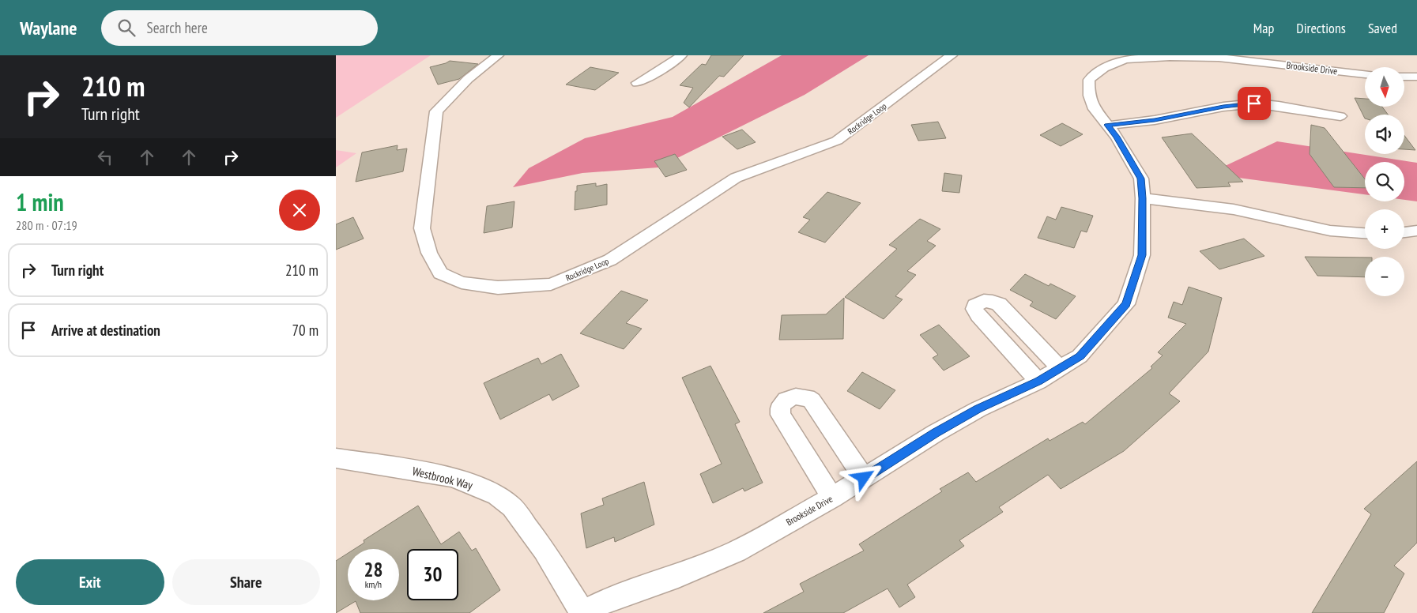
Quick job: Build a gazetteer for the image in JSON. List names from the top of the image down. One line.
{"streets":{"street":["Brookside Drive","Rockridge Loop","Westbrook Way"]},"crossings":[["Brookside Drive","Westbrook Way"]],"north":"bottom","page":{"header":"Waylane","search":"Search here","nav":["Map","Directions","Saved"],"turn":["210 m","Turn right"],"map_buttons":["+","−"],"heading":["1 min","280 m · 07:19"],"list":[{"name":"Turn right","value":"210 m"},{"name":"Arrive at destination","value":"70 m"}],"speed":"28 km/h","limit":"30","buttons":["Exit","Share"]}}
